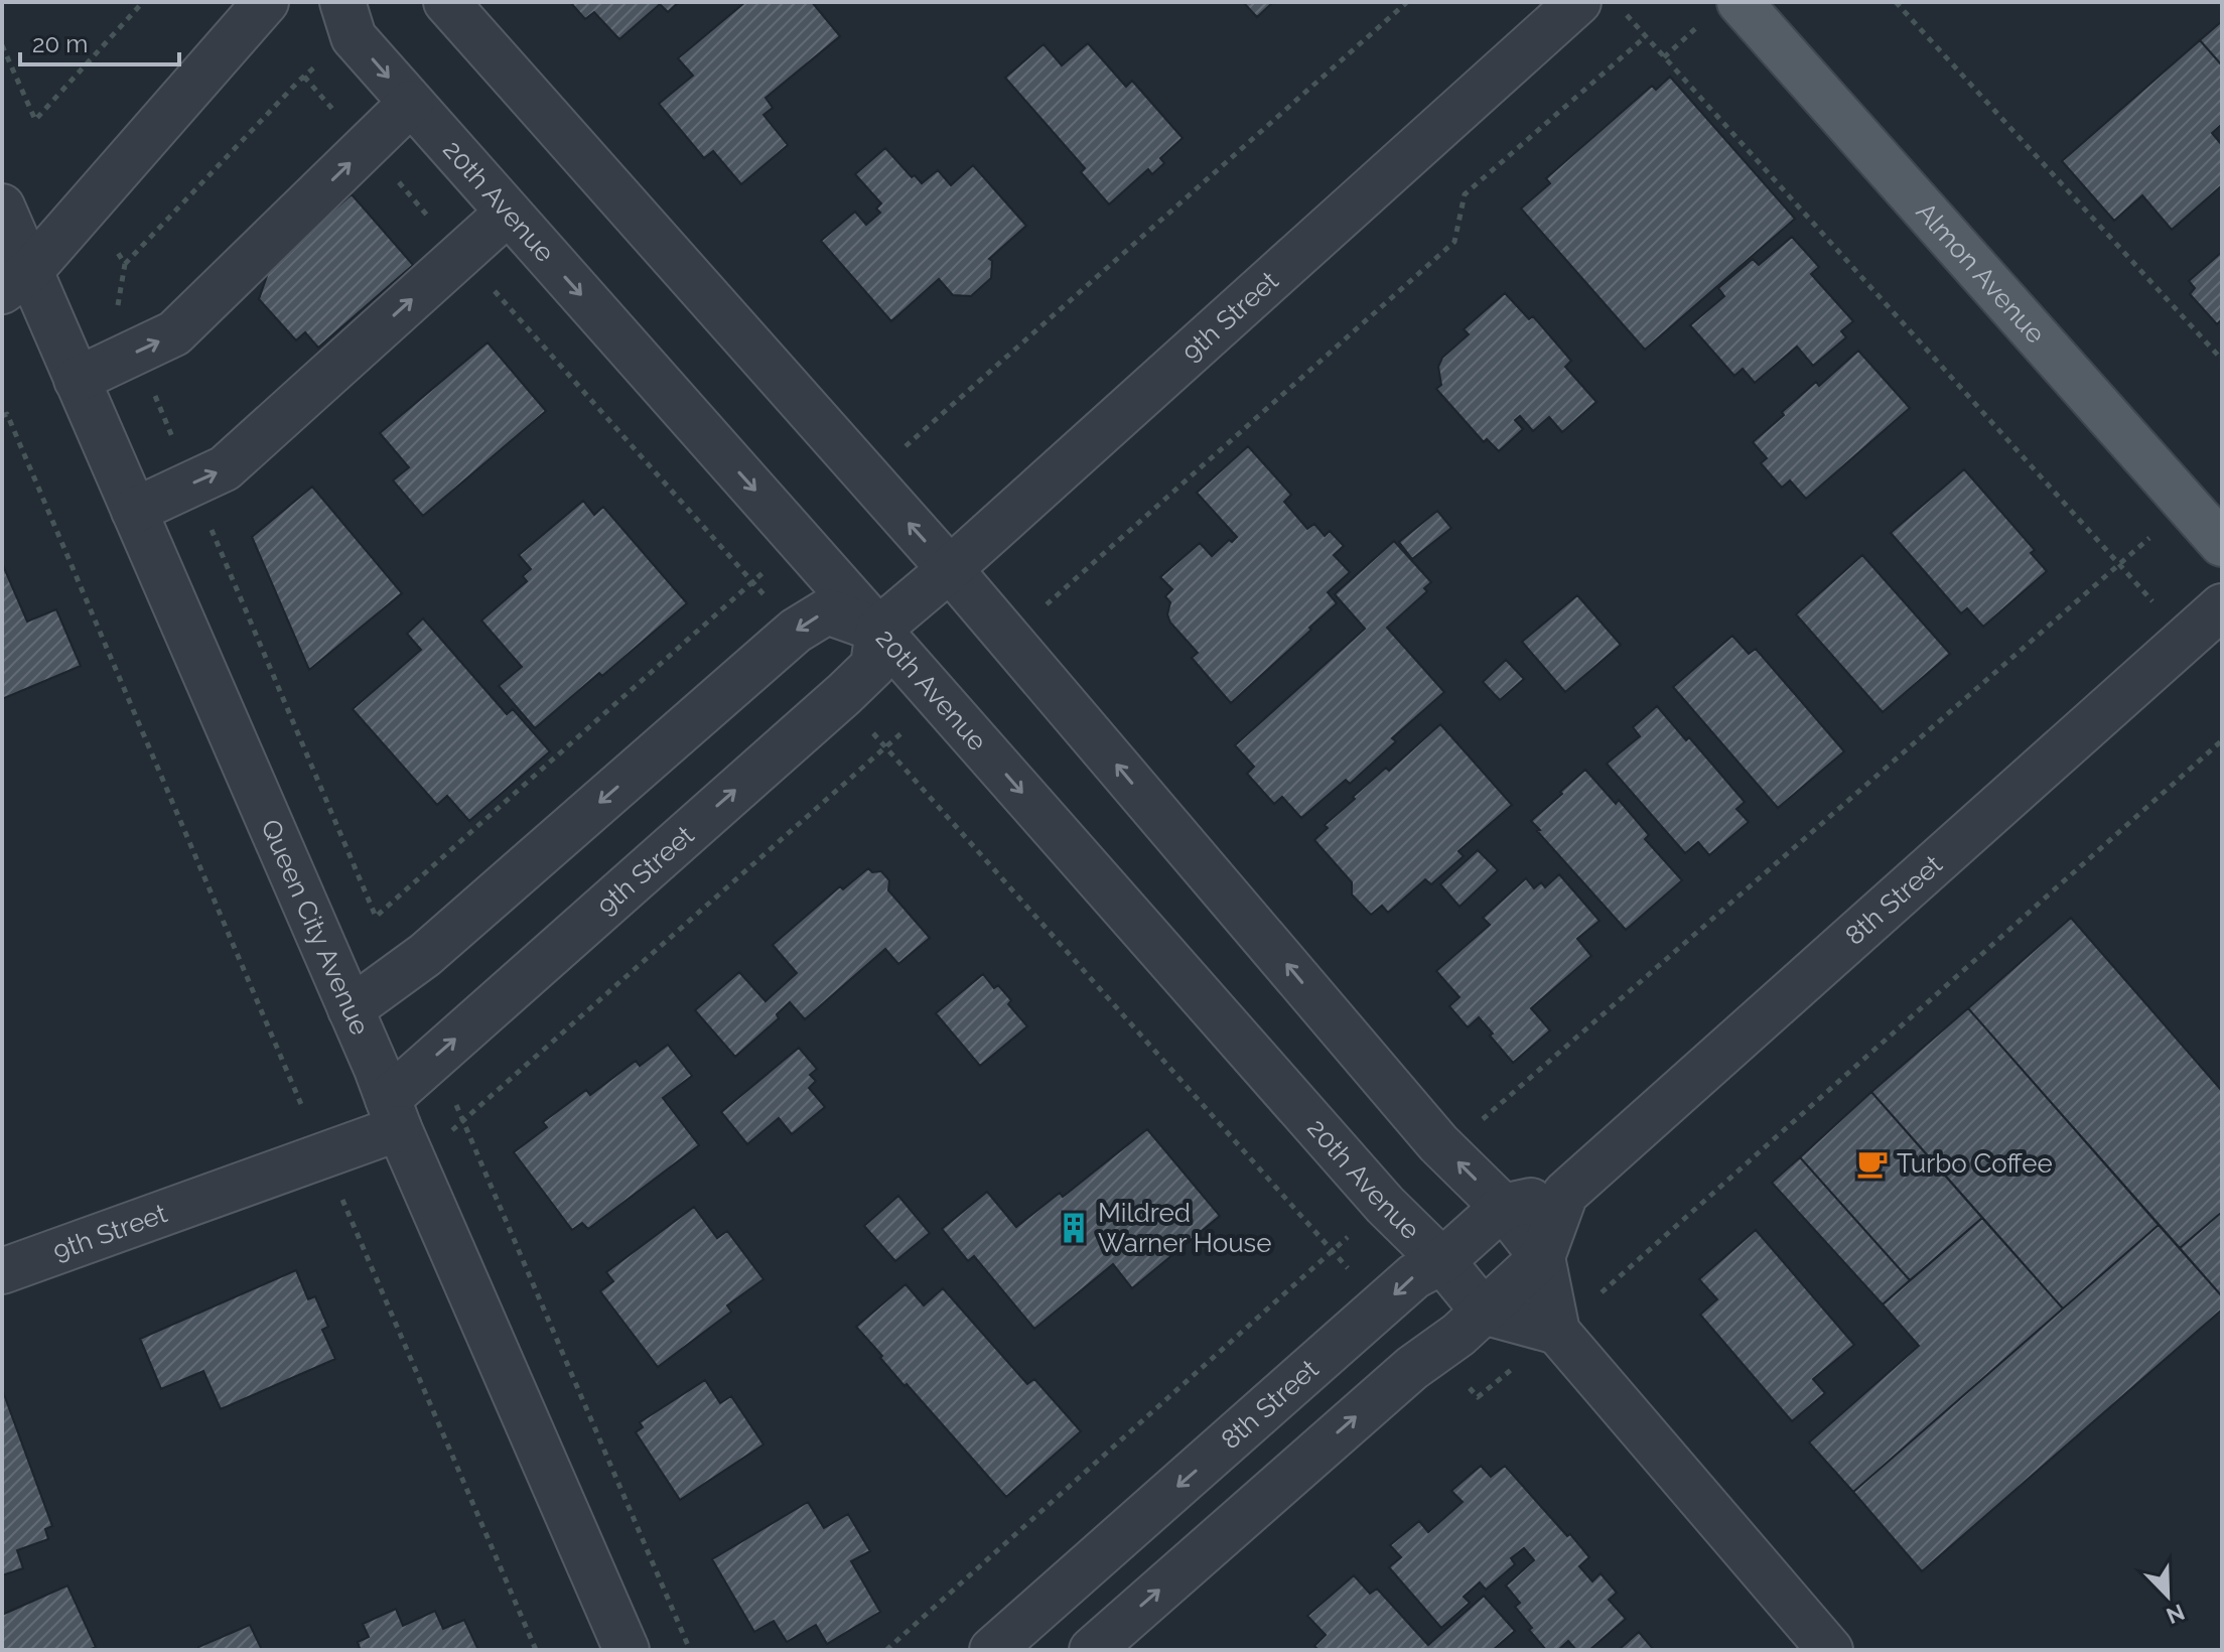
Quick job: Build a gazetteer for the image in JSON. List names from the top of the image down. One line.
{"streets":{"main road":["Almon Avenue"],"street":["20th Avenue","9th Street","8th Street","Queen City Avenue"]},"crossings":[["20th Avenue","9th Street"],["20th Avenue","8th Street"],["9th Street","Queen City Avenue"]],"places":{"cafe":["Turbo Coffee"],"building":["Mildred Warner House"]},"scale_bar":"20 m","north":"bottom right"}
